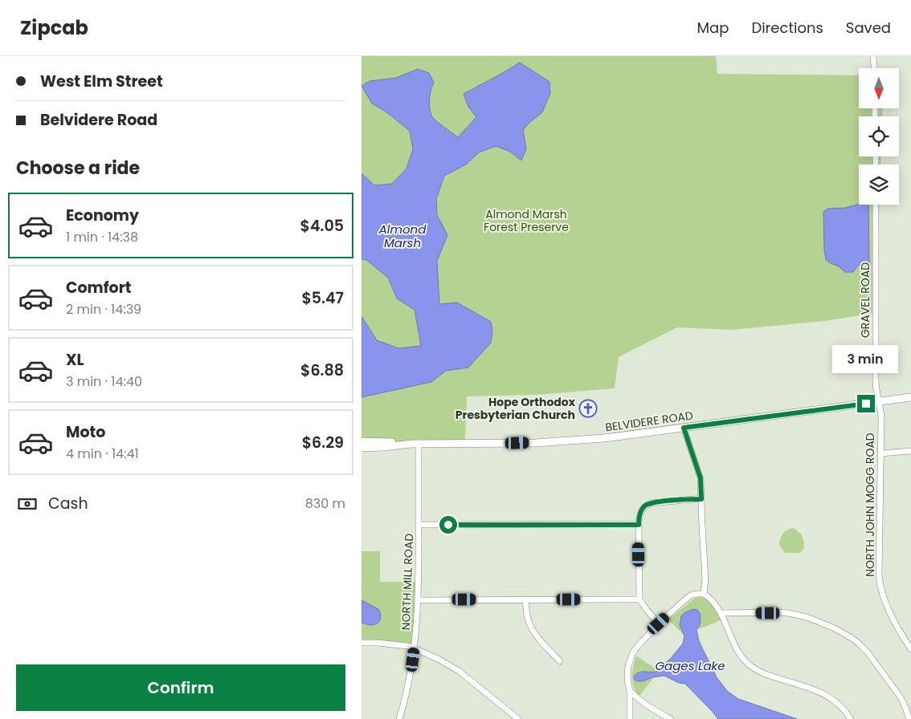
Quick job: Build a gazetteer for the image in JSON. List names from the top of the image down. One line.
{"streets":{"main road":["BELVIDERE ROAD"],"street":["GRAVEL ROAD","NORTH JOHN MOGG ROAD","NORTH MILL ROAD"]},"crossings":[["GRAVEL ROAD","BELVIDERE ROAD"],["GRAVEL ROAD","NORTH JOHN MOGG ROAD"],["BELVIDERE ROAD","NORTH JOHN MOGG ROAD"],["BELVIDERE ROAD","NORTH MILL ROAD"]],"water":["Almond Marsh","Gages Lake"],"parks":["Almond Marsh Forest Preserve"],"places":{"church":["Hope Orthodox Presbyterian Church"]},"north":"bottom","page":{"header":"Zipcab","nav":["Map","Directions","Saved"],"banner":["West Elm Street","Belvidere Road"],"heading":"Choose a ride","list":[{"name":"Economy","note":"1 min · 14:38","value":"$4.05"},{"name":"Comfort","note":"2 min · 14:39","value":"$5.47"},{"name":"XL","note":"3 min · 14:40","value":"$6.88"},{"name":"Moto","note":"4 min · 14:41","value":"$6.29"}],"bubble":"3 min","pay":["Cash","830 m"],"buttons":"Confirm"}}
